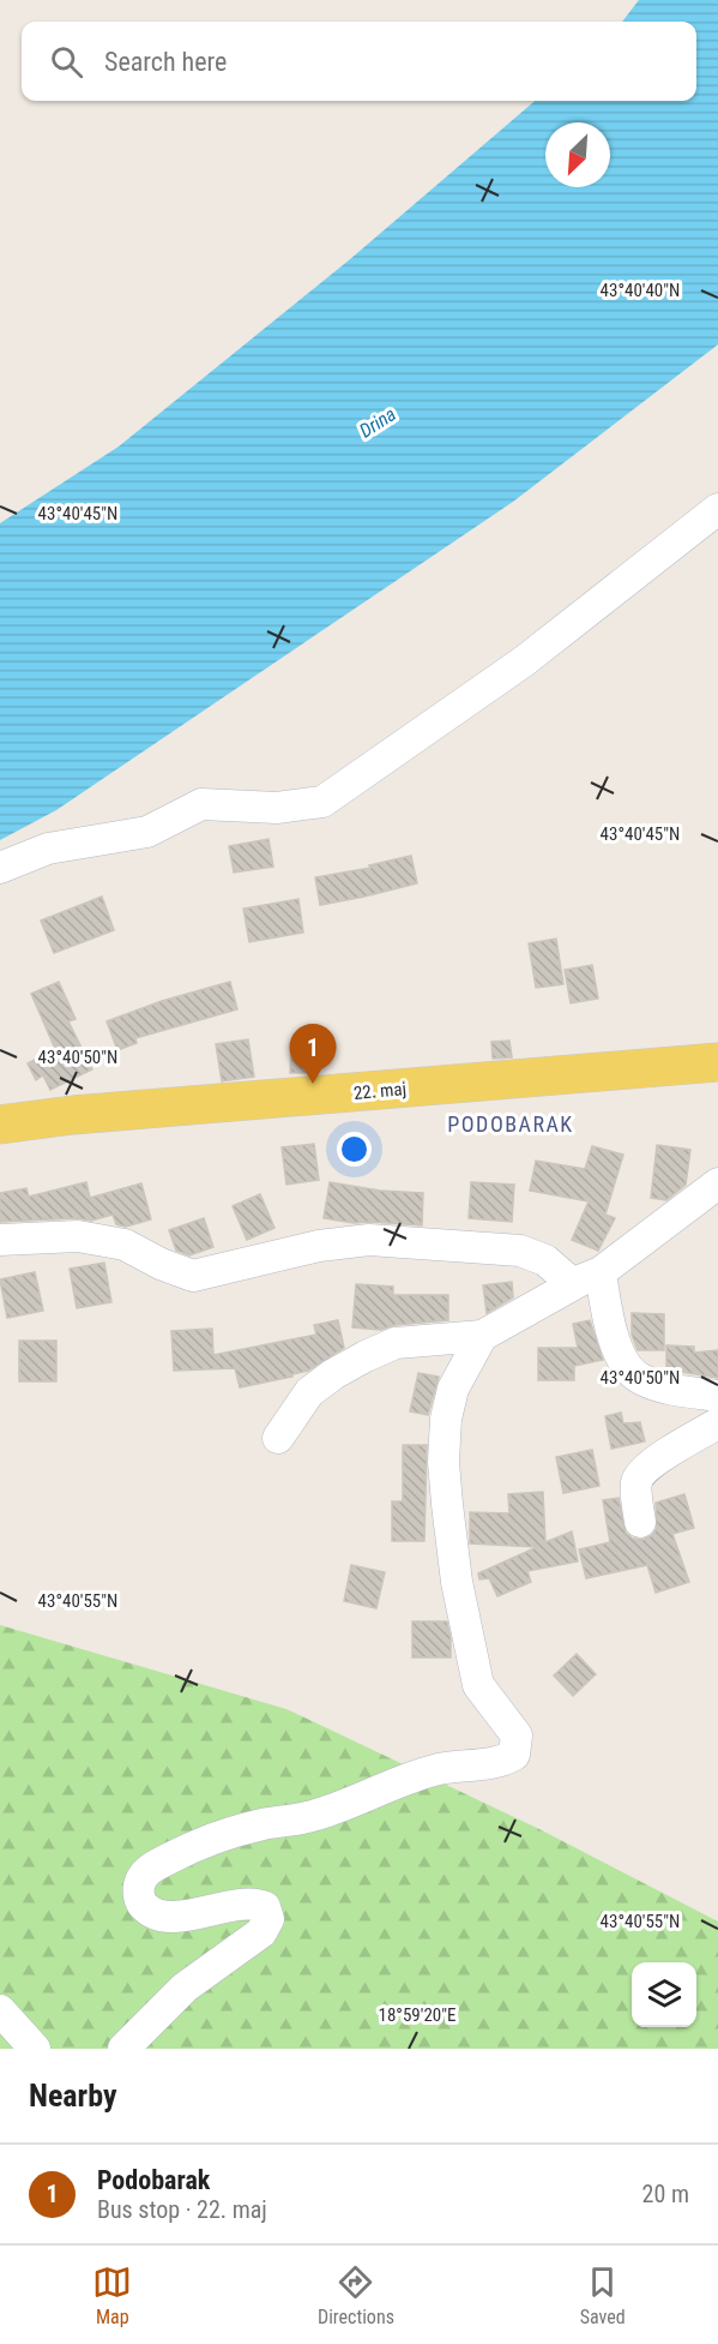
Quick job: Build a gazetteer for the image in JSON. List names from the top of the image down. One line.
{"streets":{"main road":["22. maj"]},"districts":["PODOBARAK"],"water":["Drina"],"north":"bottom left","page":{"search":"Search here","pins":"1","heading":"Nearby","list":[{"mark":"1","name":"Podobarak","note":"Bus stop · 22. maj","value":"20 m"}],"nav":["Map","Directions","Saved"]},"coordinates":["43°40'40\"N","43°40'45\"N","43°40'50\"N","43°40'55\"N","18°59'20\"E"]}
